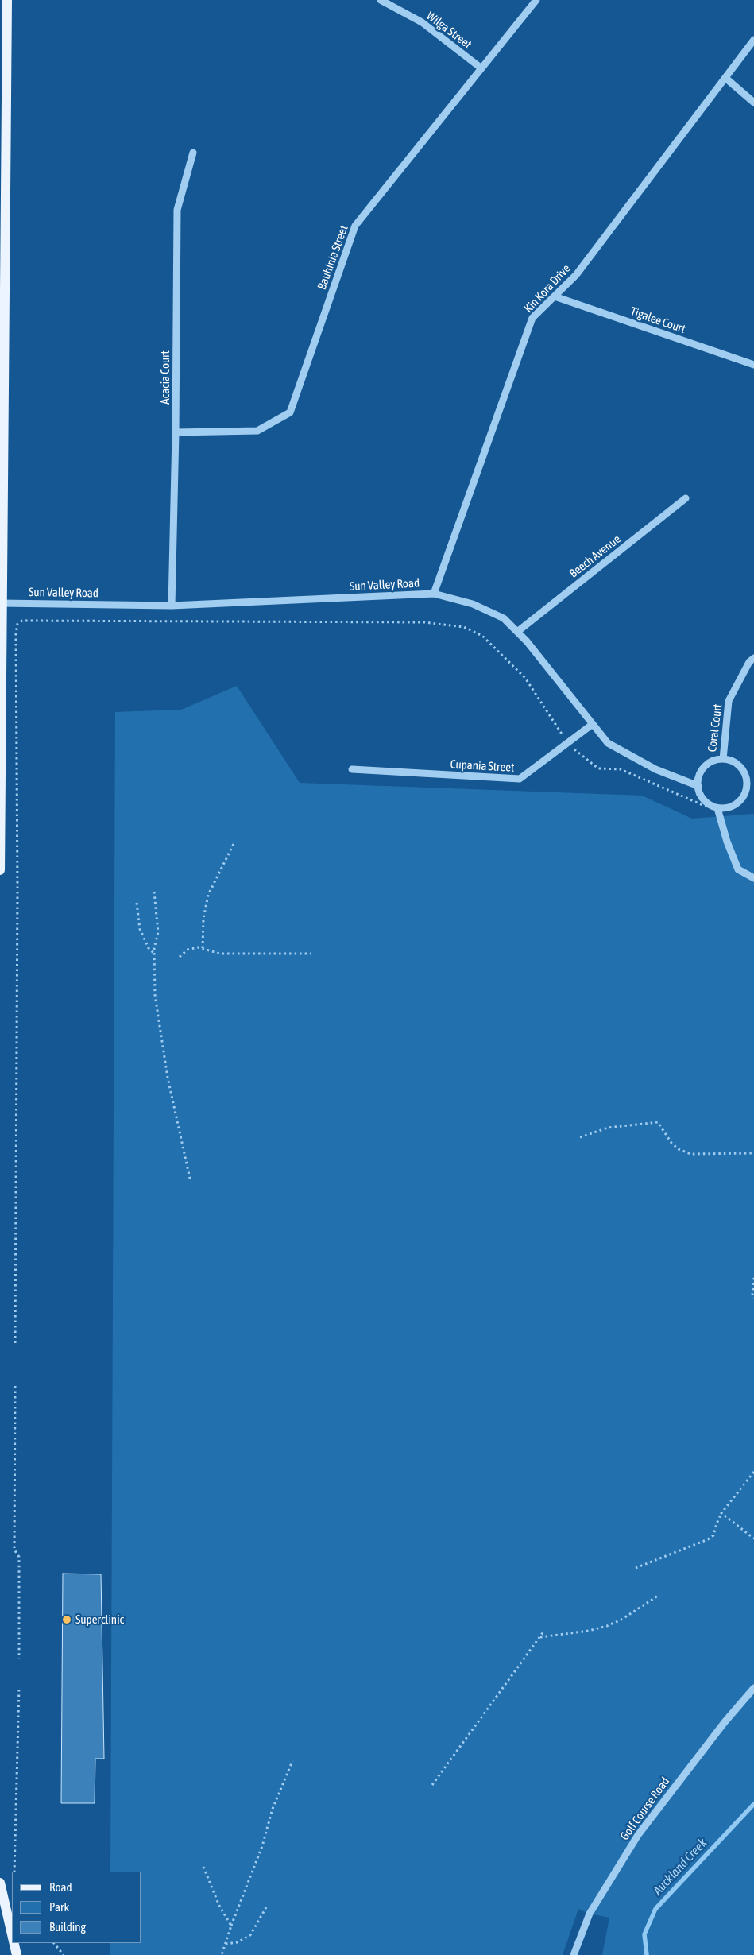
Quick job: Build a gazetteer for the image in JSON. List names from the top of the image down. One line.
{"streets":{"street":["Wilga Street","Bauhinia Street","Kin Kora Drive","Tigalee Court","Acacia Court","Beech Avenue","Sun Valley Road","Coral Court","Cupania Street","Golf Course Road"]},"crossings":[["Wilga Street","Bauhinia Street"],["Bauhinia Street","Acacia Court"],["Kin Kora Drive","Tigalee Court"],["Kin Kora Drive","Sun Valley Road"],["Acacia Court","Sun Valley Road"],["Beech Avenue","Sun Valley Road"],["Sun Valley Road","Coral Court"],["Sun Valley Road","Cupania Street"]],"water":["Auckland Creek"],"places":["Superclinic"],"legend":["Road","Park","Building"]}
